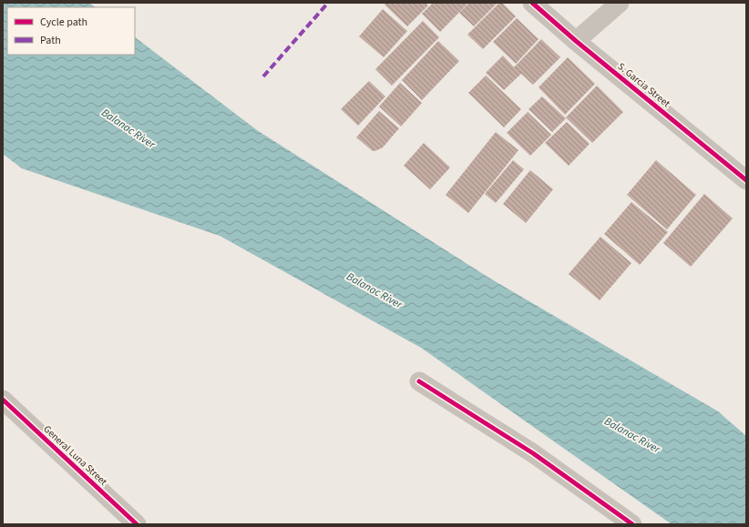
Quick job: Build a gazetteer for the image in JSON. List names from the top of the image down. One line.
{"streets":{"street":["S. Garcia Street","General Luna Street"]},"water":["Balanac River"],"legend":["Cycle path","Path"]}
